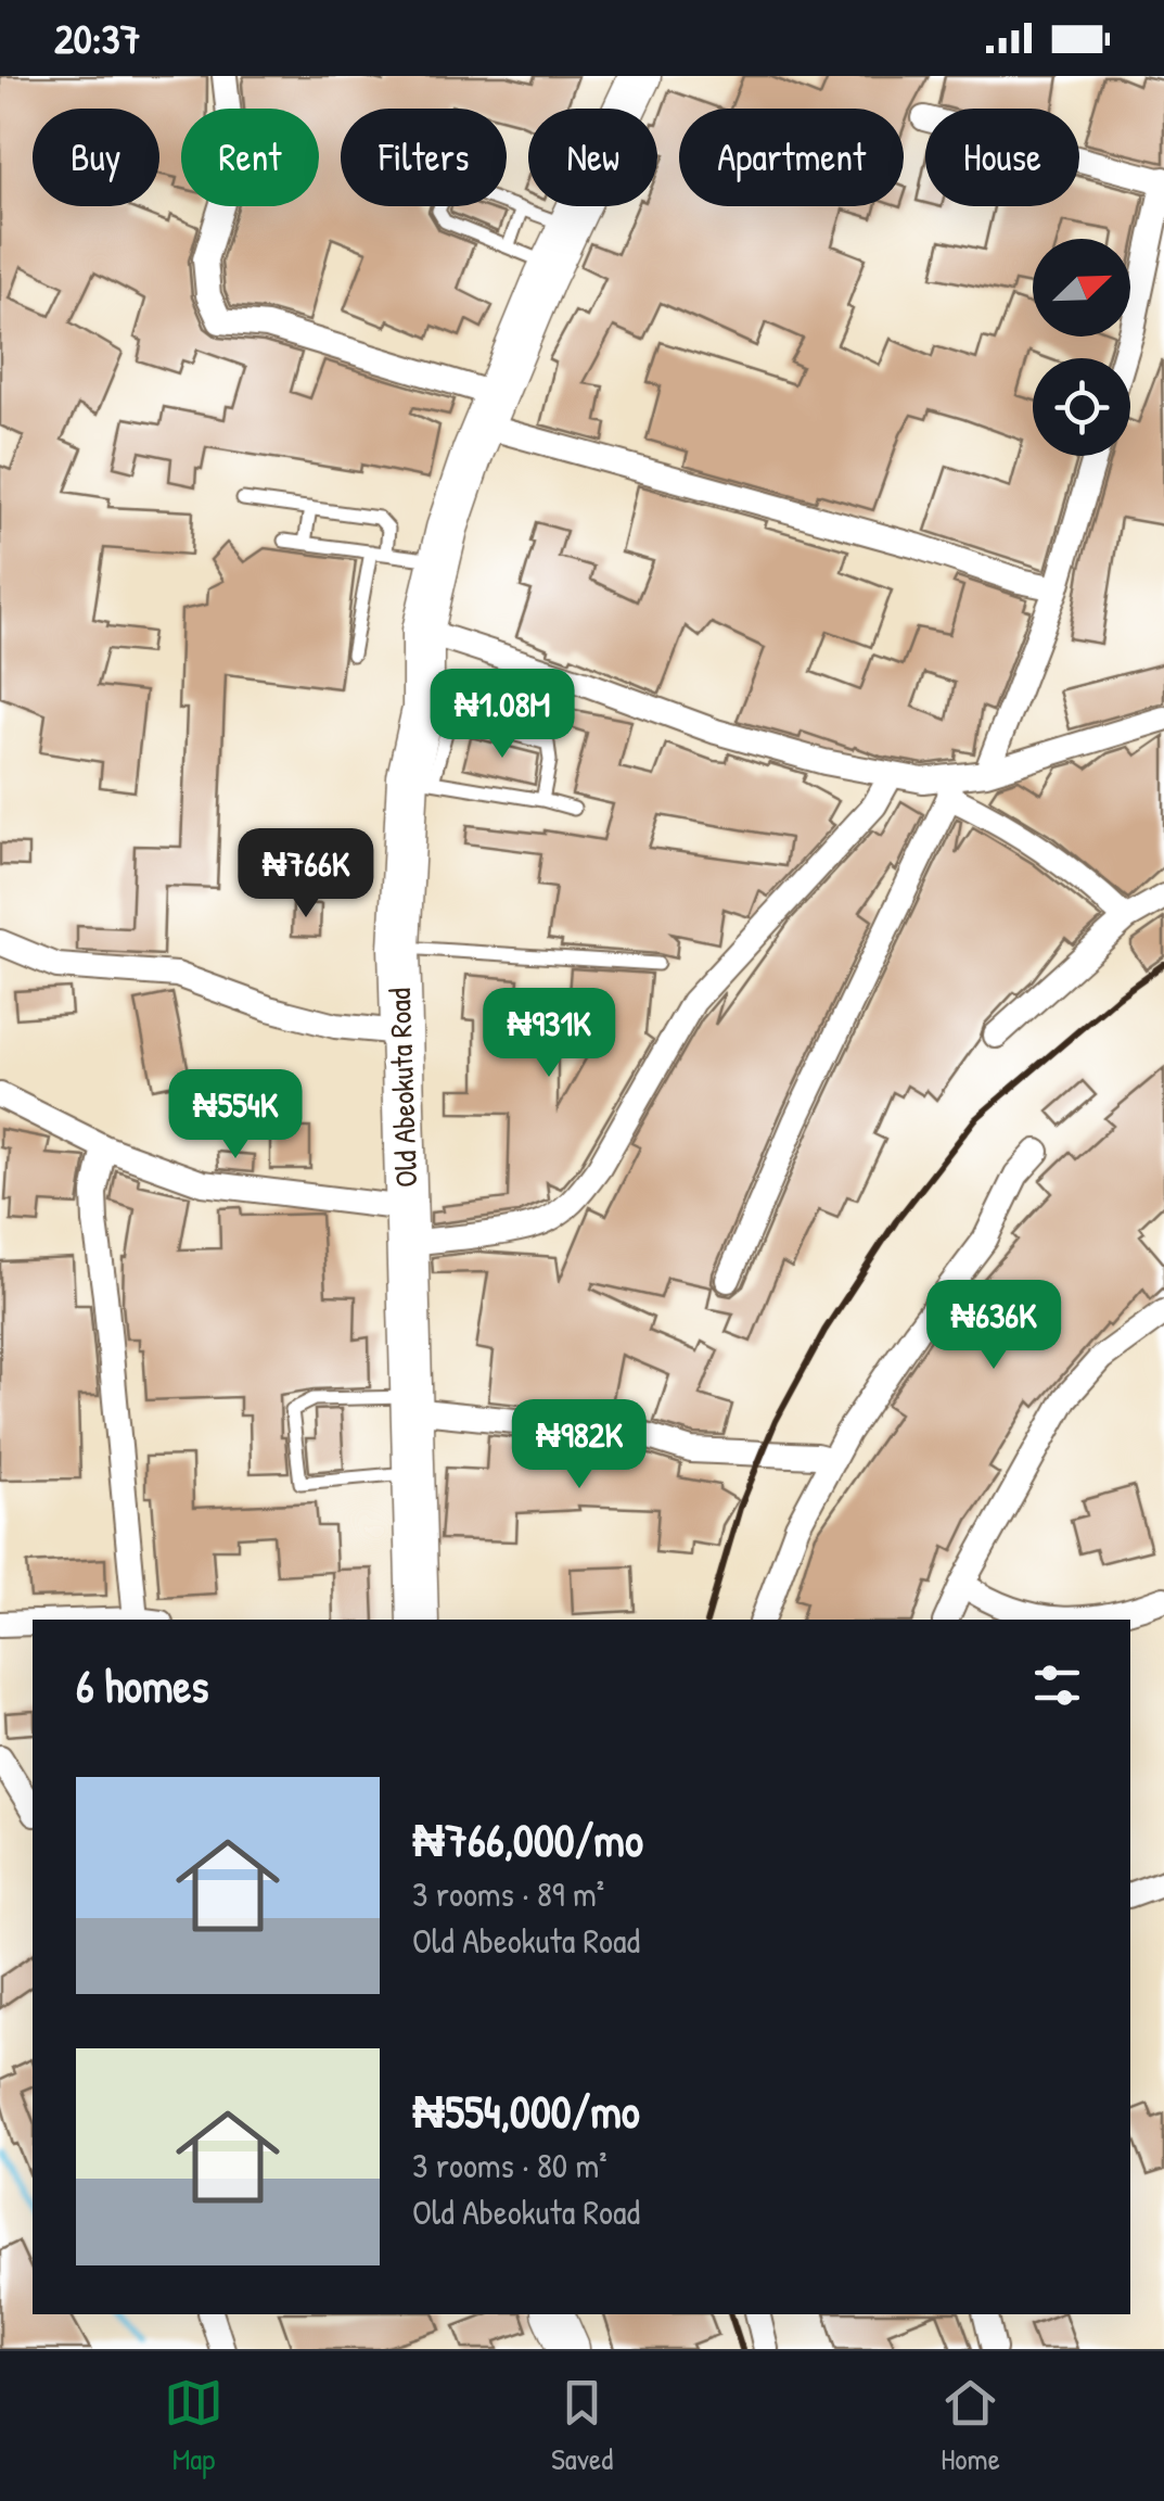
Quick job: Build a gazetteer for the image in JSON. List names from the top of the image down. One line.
{"streets":{"highway":["Old Abeokuta Road"]},"north":"top right","page":{"status":"20:37","chip":["Buy","Rent","Filters","New","Apartment","House"],"price":["₦1.08M","₦766K","₦931K","₦554K","₦636K","₦982K"],"heading":"6 homes","list":[{"name":"₦766,000/mo","note":"3 rooms · 89 m² · Old Abeokuta Road"},{"name":"₦554,000/mo","note":"3 rooms · 80 m² · Old Abeokuta Road"}],"tabs":["Map","Saved","Home"]}}
